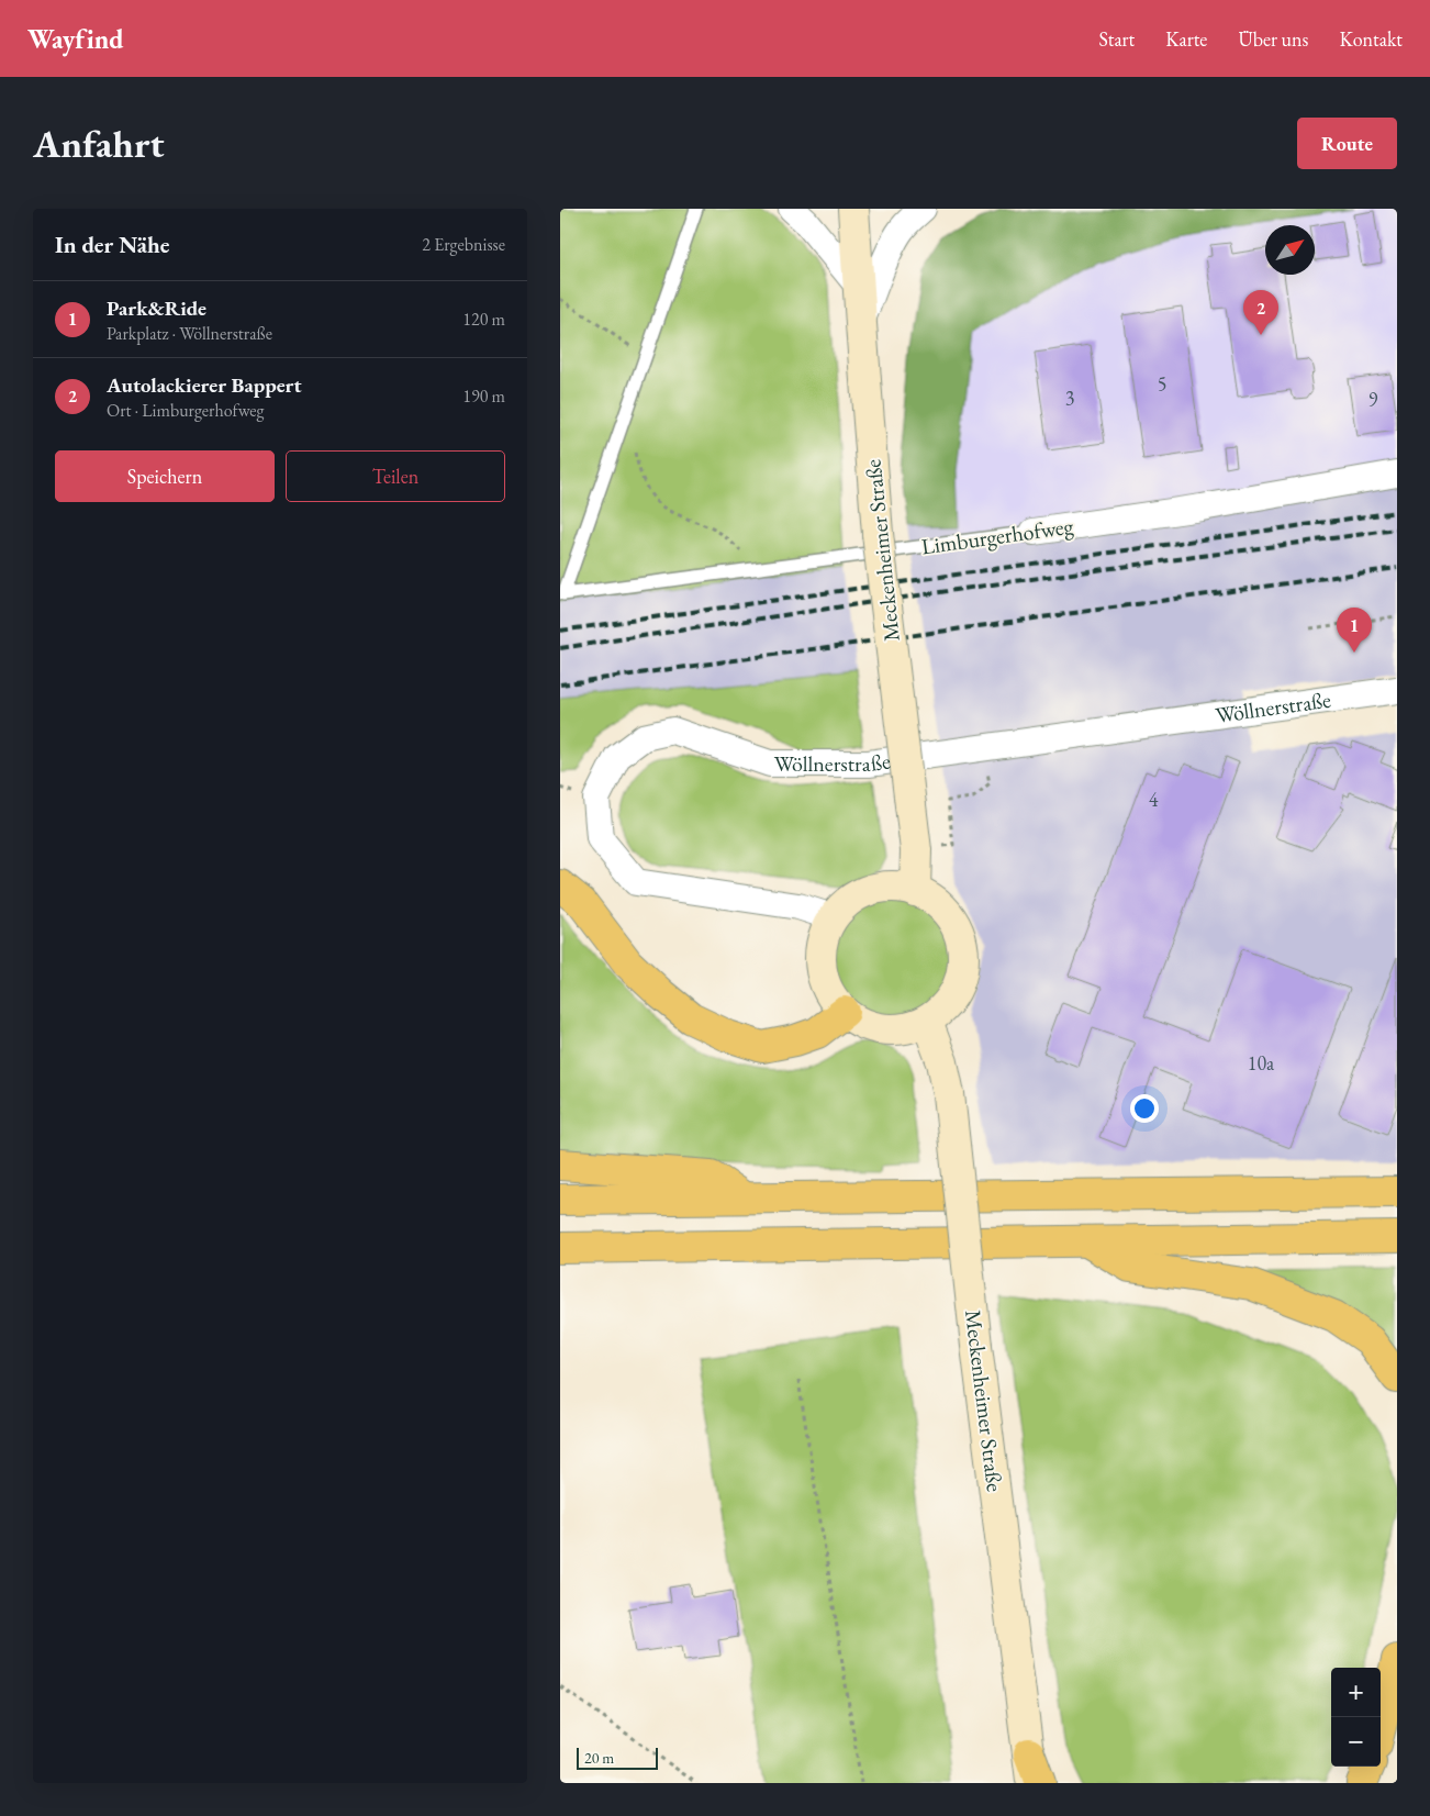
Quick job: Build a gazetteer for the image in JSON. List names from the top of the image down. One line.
{"streets":{"street":["Limburgerhofweg","Meckenheimer Straße","Wöllnerstraße"]},"crossings":[["Meckenheimer Straße","Wöllnerstraße"]],"house_numbers":["5","3","9","4","10a"],"scale_bar":"20 m","north":"top right","page":{"header":"Wayfind","nav":["Start","Karte","Über uns","Kontakt"],"buttons":["Route",["Speichern","Teilen"]],"title":"Anfahrt","heading":["In der Nähe","2 Ergebnisse"],"list":[{"mark":"1","name":"Park&Ride","note":"Parkplatz · Wöllnerstraße","value":"120 m"},{"mark":"2","name":"Autolackierer Bappert","note":"Ort · Limburgerhofweg","value":"190 m"}],"pins":["2","1"],"map_buttons":["+","−"],"scale":"20 m"}}
